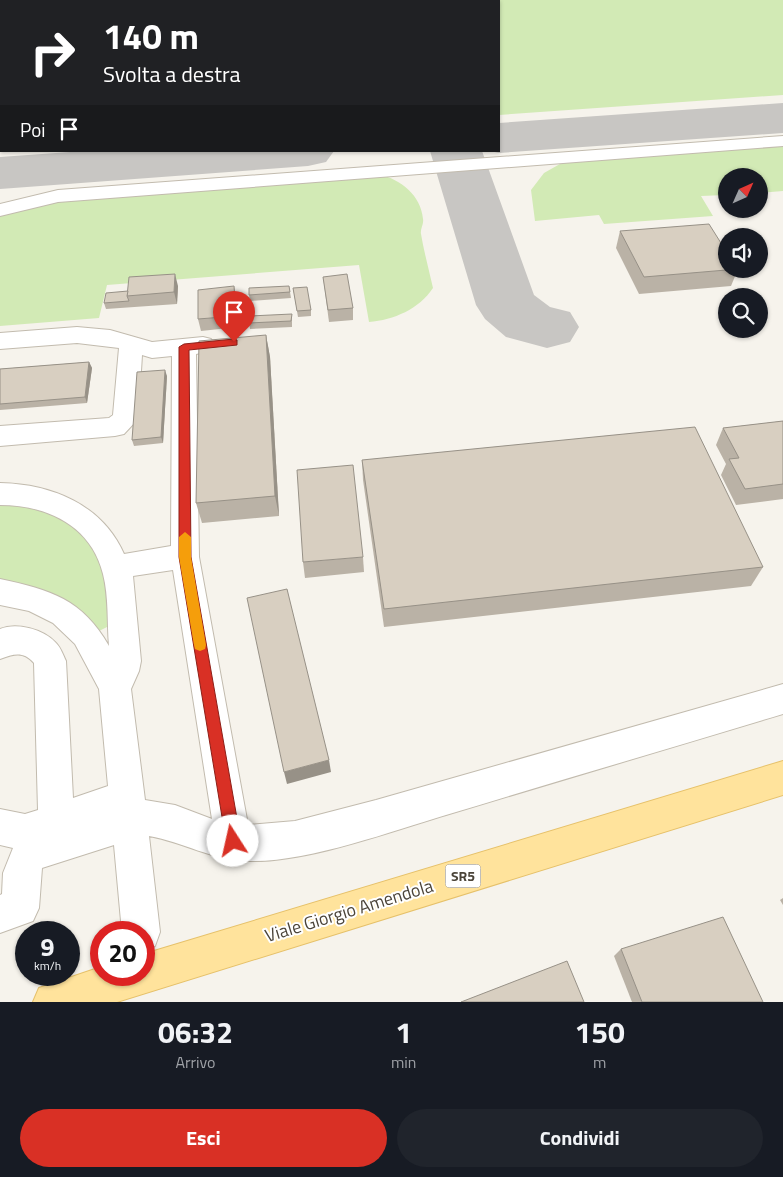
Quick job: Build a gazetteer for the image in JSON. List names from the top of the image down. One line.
{"streets":{"main road":["SR5","Viale Giorgio Amendola"]},"north":"top right","page":{"turn":["140 m","Svolta a destra"],"then":"Poi","speed":"9 km/h","limit":"20","eta":["06:32","Arrivo","1","min","150","m"],"buttons":["Esci","Condividi"]}}
